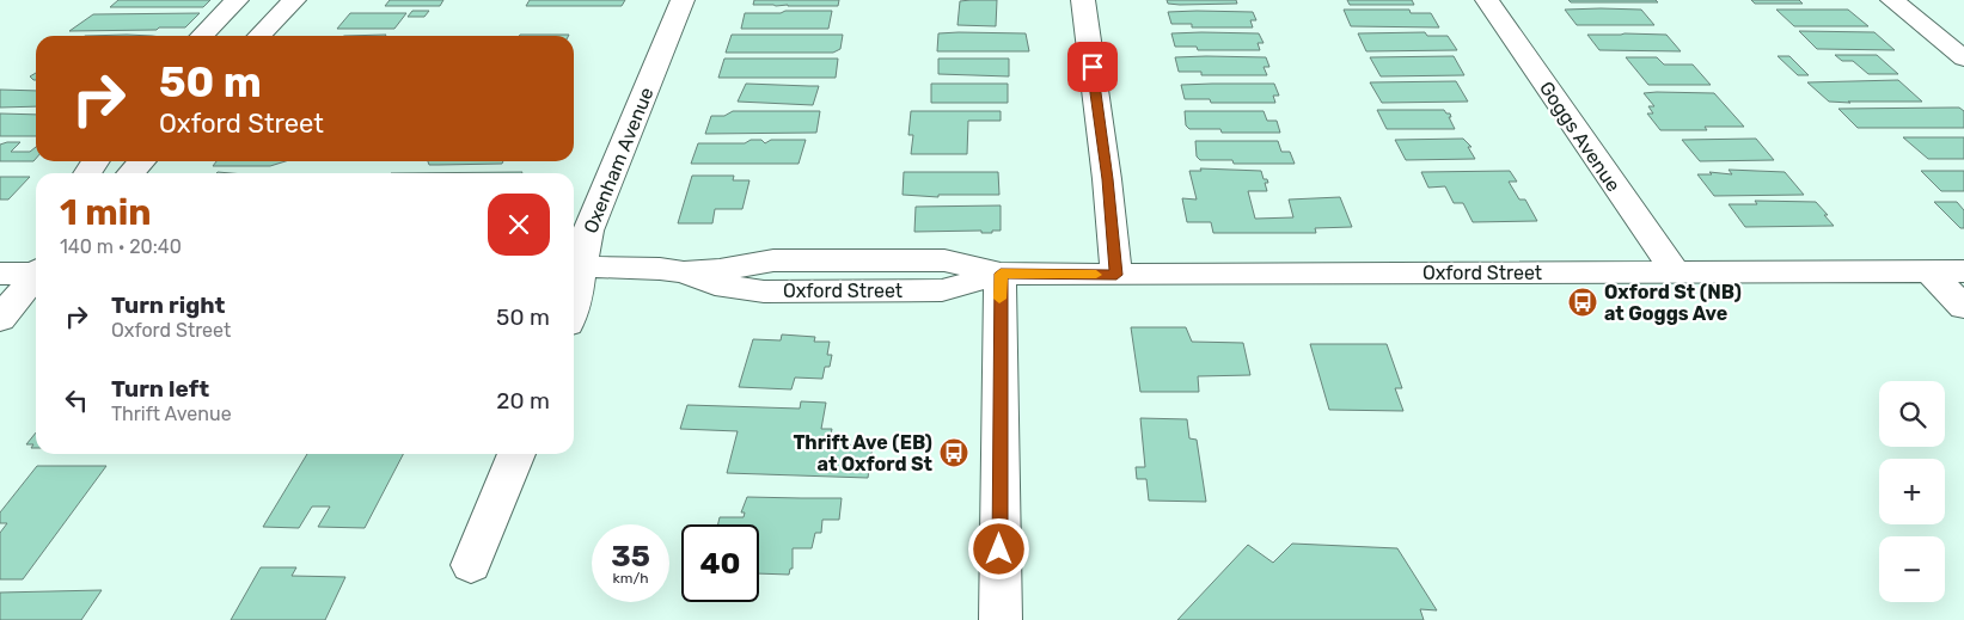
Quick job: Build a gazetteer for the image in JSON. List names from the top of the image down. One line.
{"streets":{"street":["Goggs Avenue","Oxenham Avenue","Oxford Street"]},"crossings":[["Goggs Avenue","Oxford Street"],["Oxenham Avenue","Oxford Street"]],"places":{"bus stop":["Oxford St (NB) at Goggs Ave","Thrift Ave (EB) at Oxford St"]},"page":{"turn":["50 m","Oxford Street"],"heading":["1 min","140 m · 20:40"],"list":[{"name":"Turn right","note":"Oxford Street","value":"50 m"},{"name":"Turn left","note":"Thrift Avenue","value":"20 m"}],"map_buttons":["+","−"],"speed":"35 km/h","limit":"40"}}
